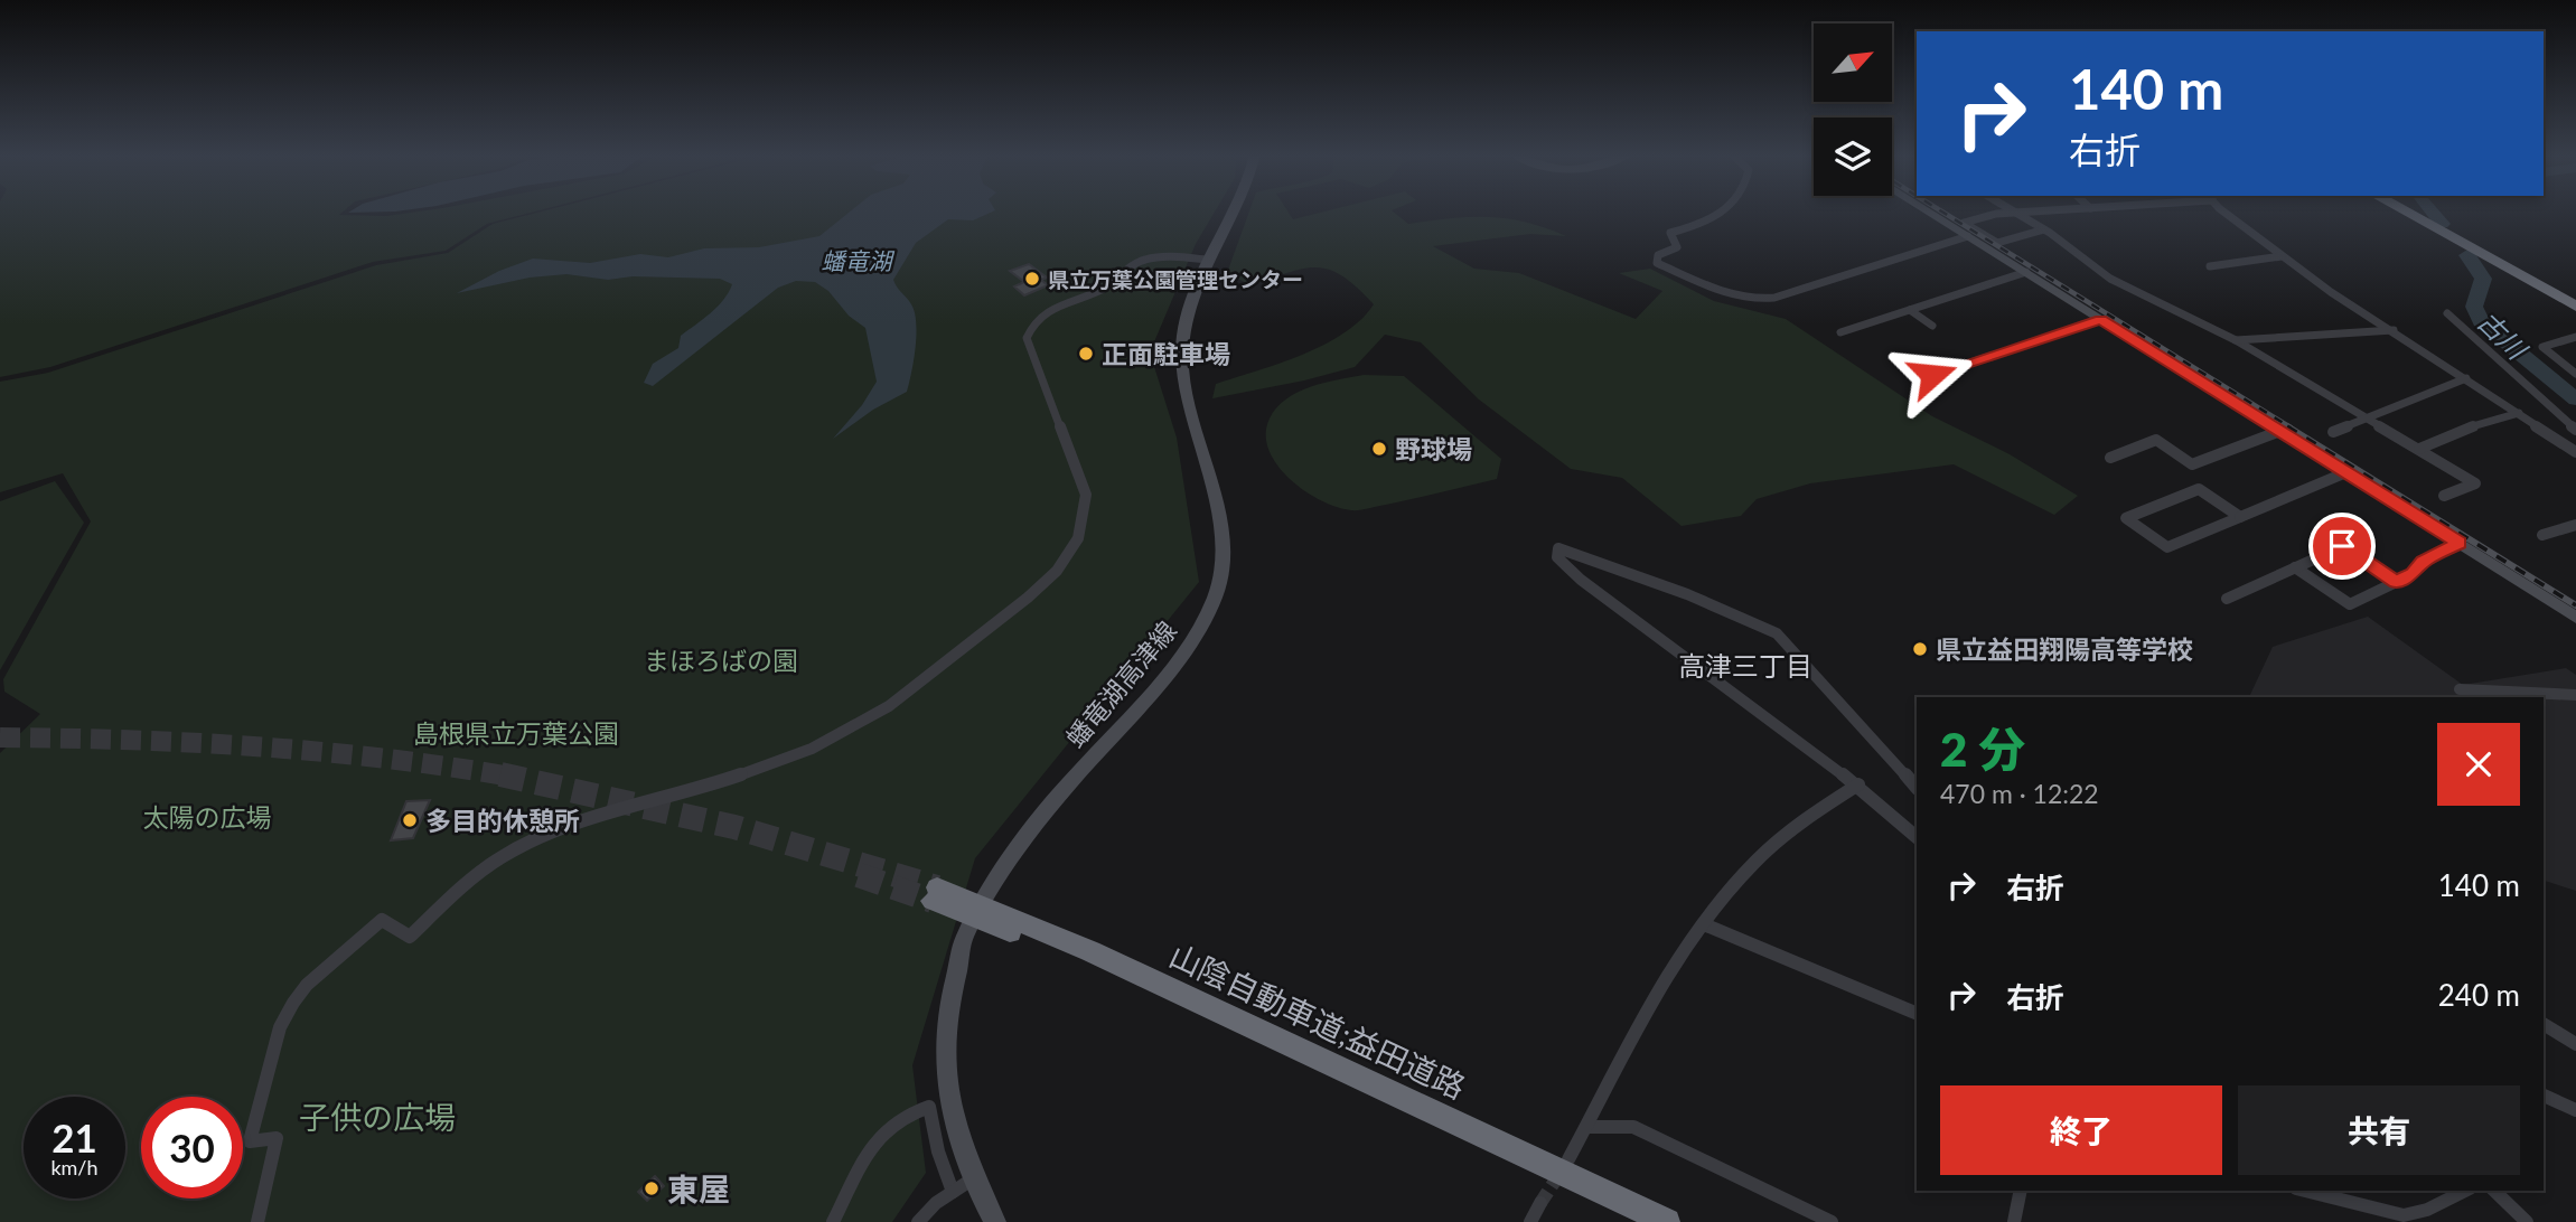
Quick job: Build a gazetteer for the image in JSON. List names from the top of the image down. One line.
{"streets":{"highway":["山陰自動車道;益田道路"],"main road":["蟠竜湖高津線"]},"districts":["高津三丁目"],"water":["蟠竜湖","古川"],"parks":["まほろばの園","島根県立万葉公園","太陽の広場","子供の広場"],"places":["県立万葉公園管理センター","正面駐車場","野球場","県立益田翔陽高等学校","多目的休憩所","東屋"],"north":"top right","page":{"turn":["140 m","右折"],"heading":["2 分","470 m · 12:22"],"list":[{"name":"右折","value":"140 m"},{"name":"右折","value":"240 m"}],"buttons":["終了","共有"],"speed":"21 km/h","limit":"30"}}
